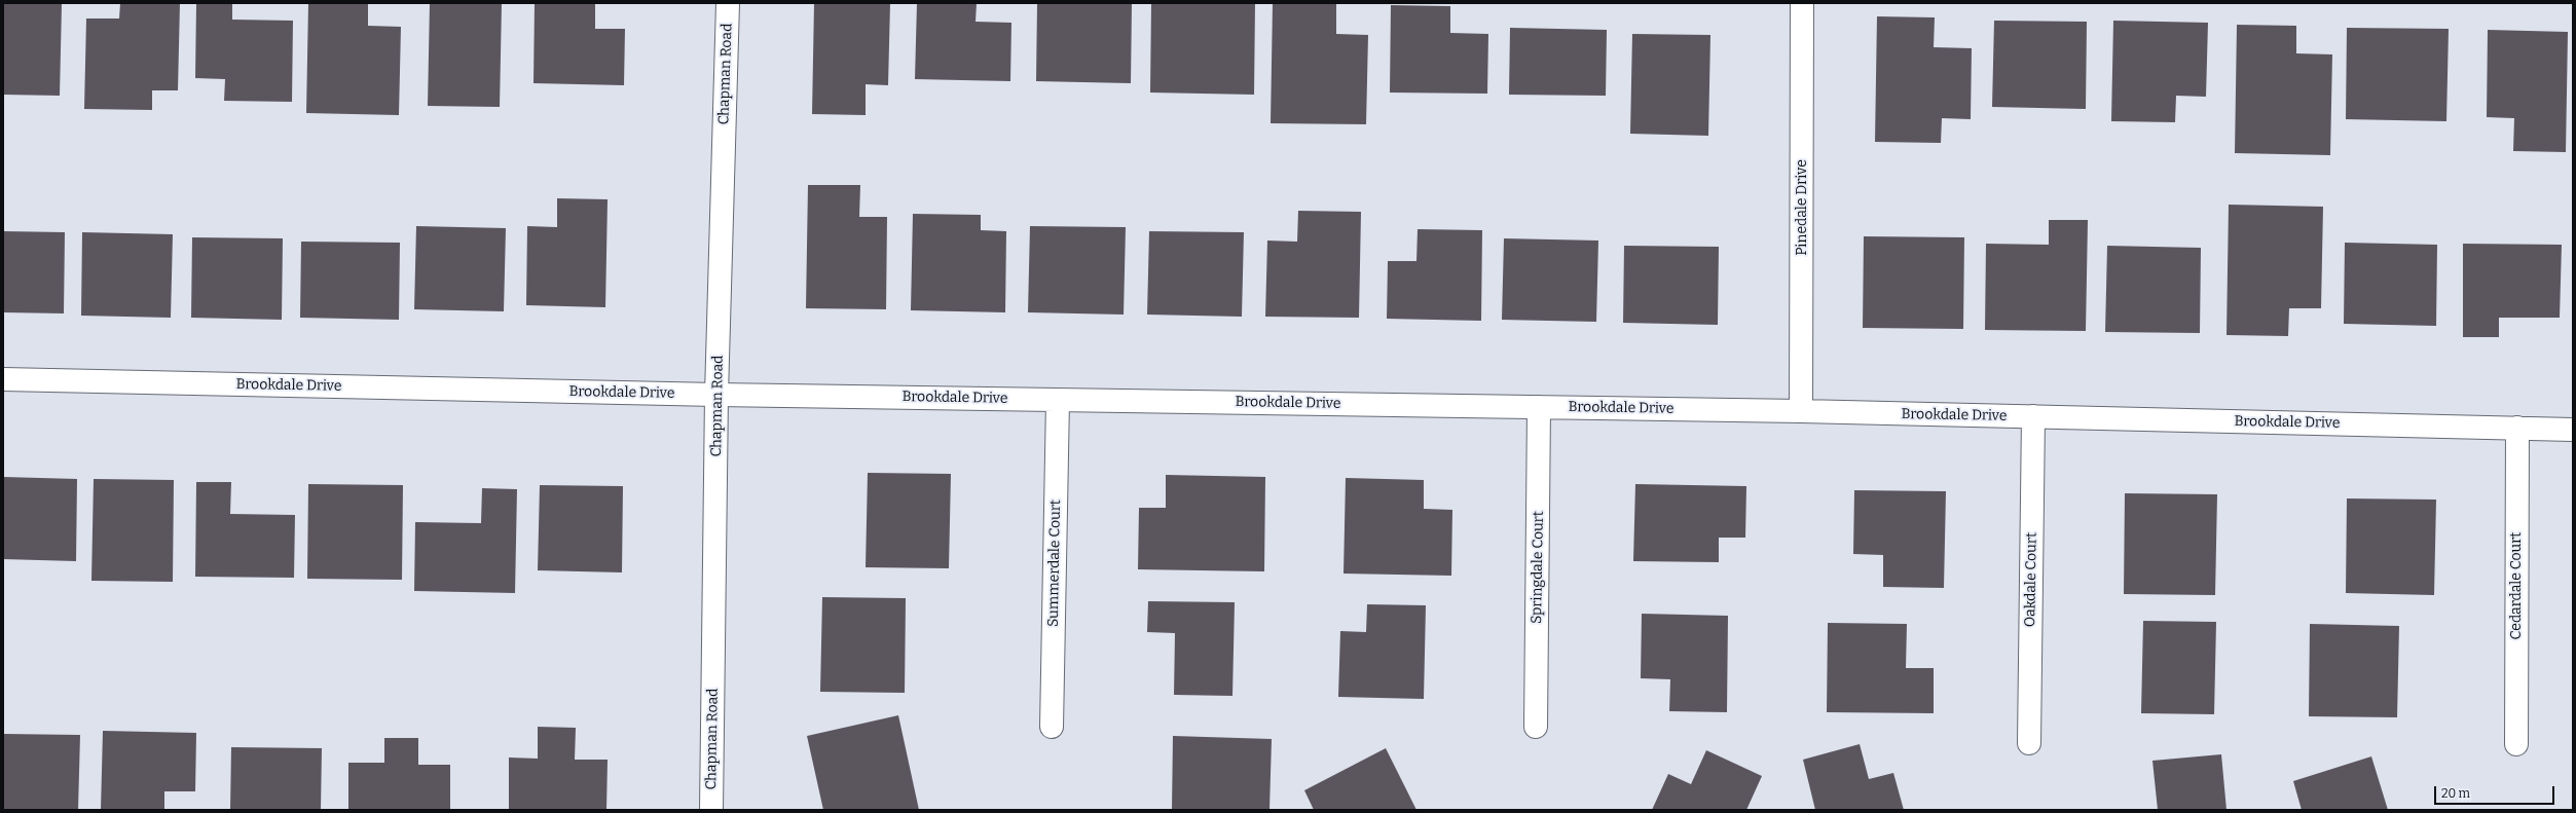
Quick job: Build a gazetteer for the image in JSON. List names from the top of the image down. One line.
{"streets":{"street":["Chapman Road","Pinedale Drive","Brookdale Drive","Summerdale Court","Springdale Court","Oakdale Court","Cedardale Court"]},"crossings":[["Chapman Road","Brookdale Drive"],["Pinedale Drive","Brookdale Drive"],["Brookdale Drive","Summerdale Court"],["Brookdale Drive","Springdale Court"],["Brookdale Drive","Oakdale Court"],["Brookdale Drive","Cedardale Court"]],"scale_bar":"20 m"}
